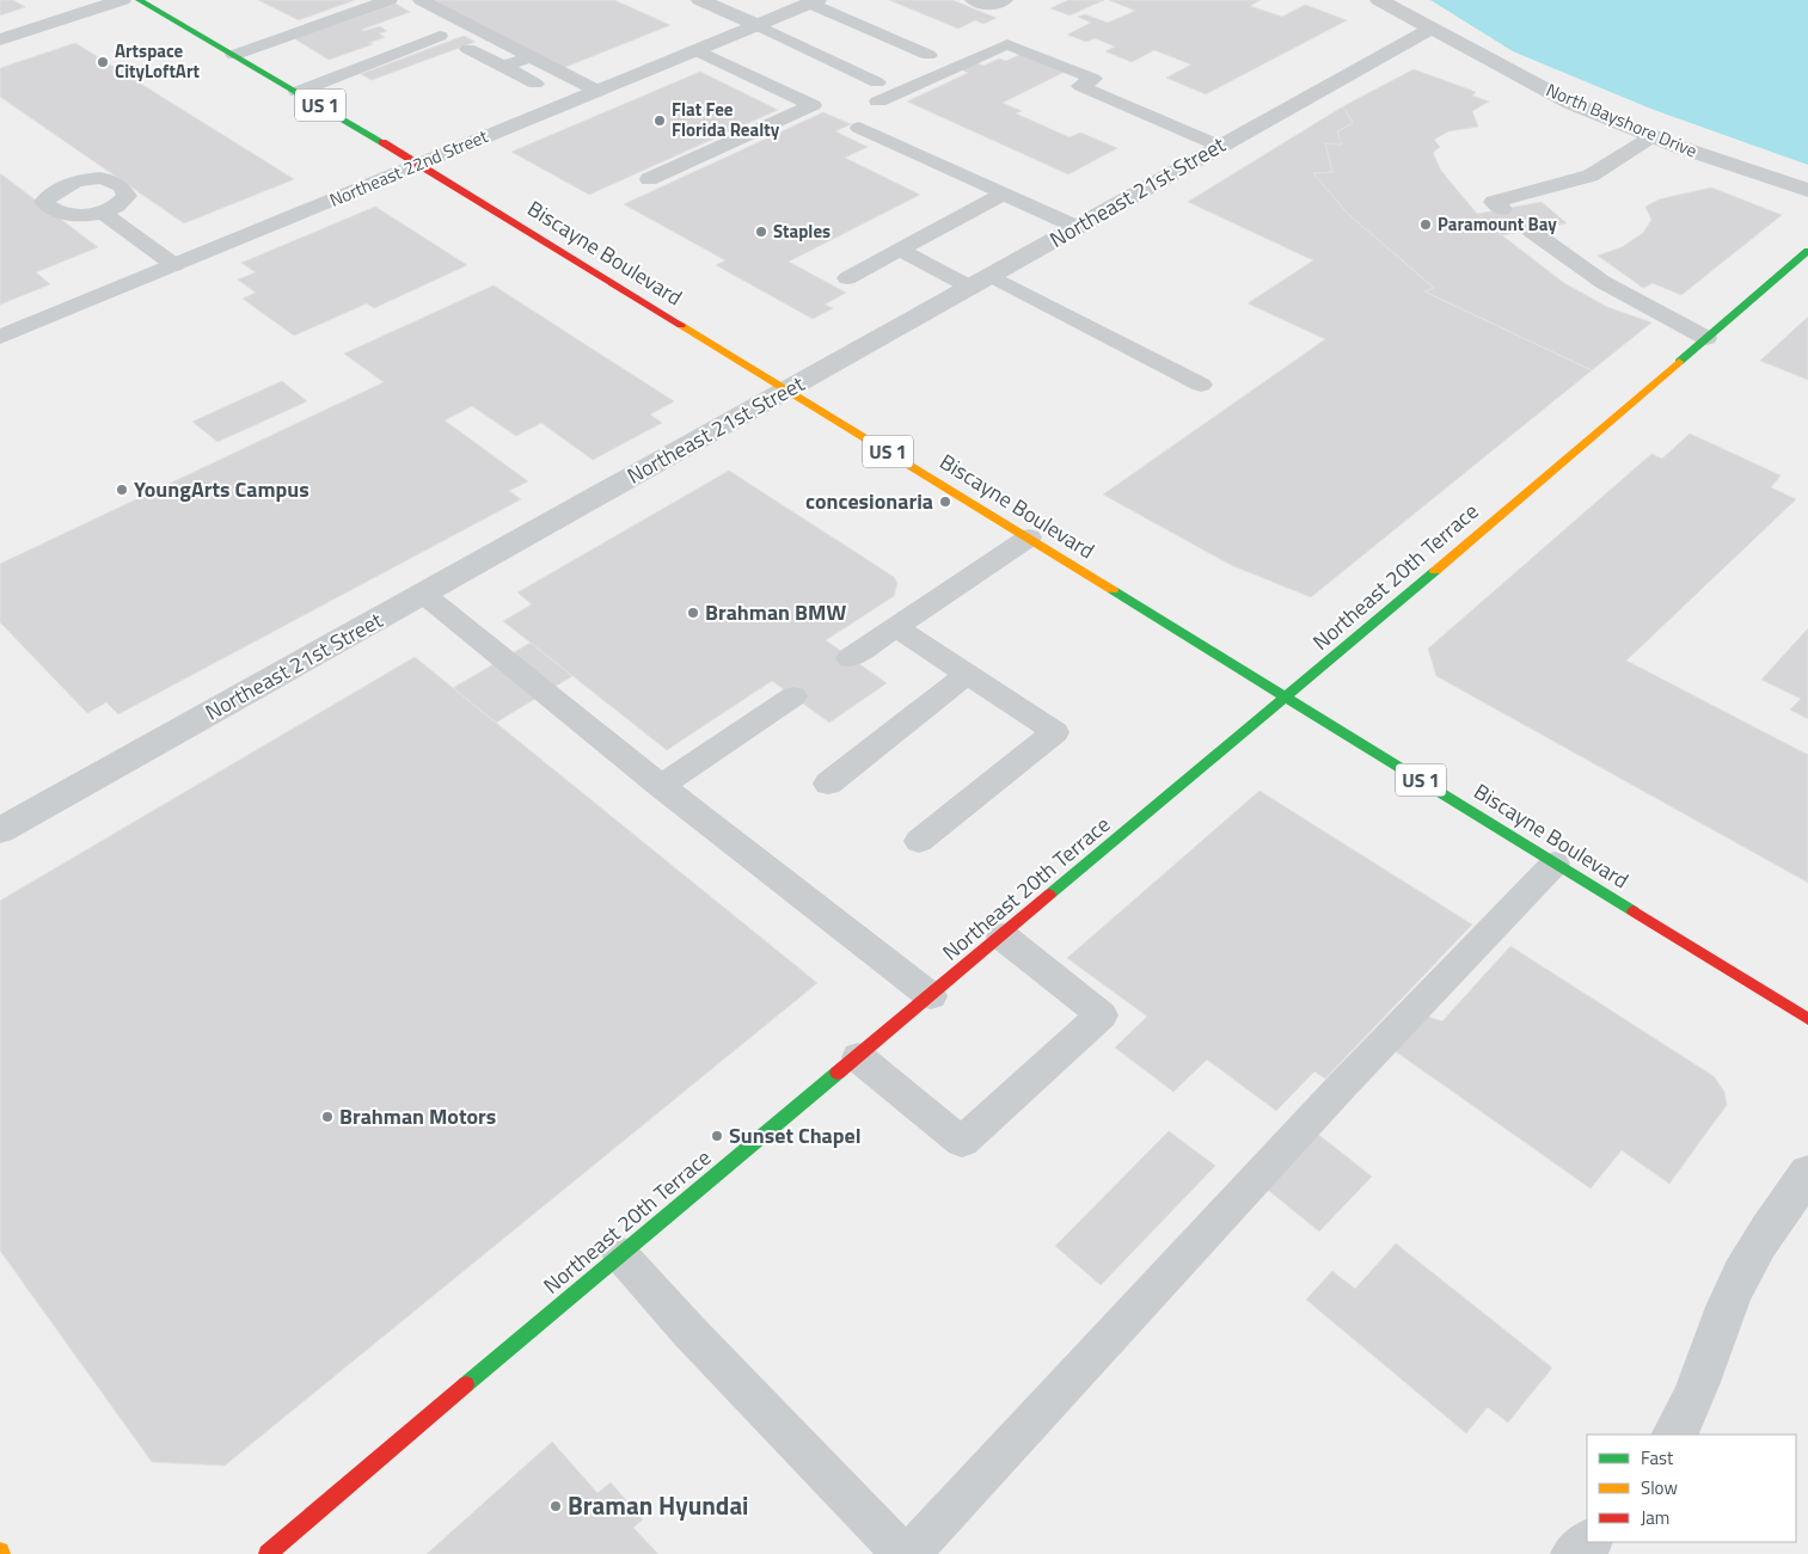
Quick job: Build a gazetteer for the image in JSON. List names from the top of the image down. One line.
{"streets":{"main road":["US 1","Biscayne Boulevard","Northeast 20th Terrace"],"street":["North Bayshore Drive","Northeast 22nd Street","Northeast 21st Street"]},"crossings":[["North Bayshore Drive","Northeast 21st Street"],["Northeast 22nd Street","Biscayne Boulevard"],["Northeast 21st Street","Biscayne Boulevard"],["Biscayne Boulevard","Northeast 20th Terrace"]],"places":["Artspace CityLoftArt","Flat Fee Florida Realty","Paramount Bay","Staples","YoungArts Campus","concesionaria","Brahman BMW","Brahman Motors","Sunset Chapel","Braman Hyundai"],"legend":["Fast","Slow","Jam"]}
